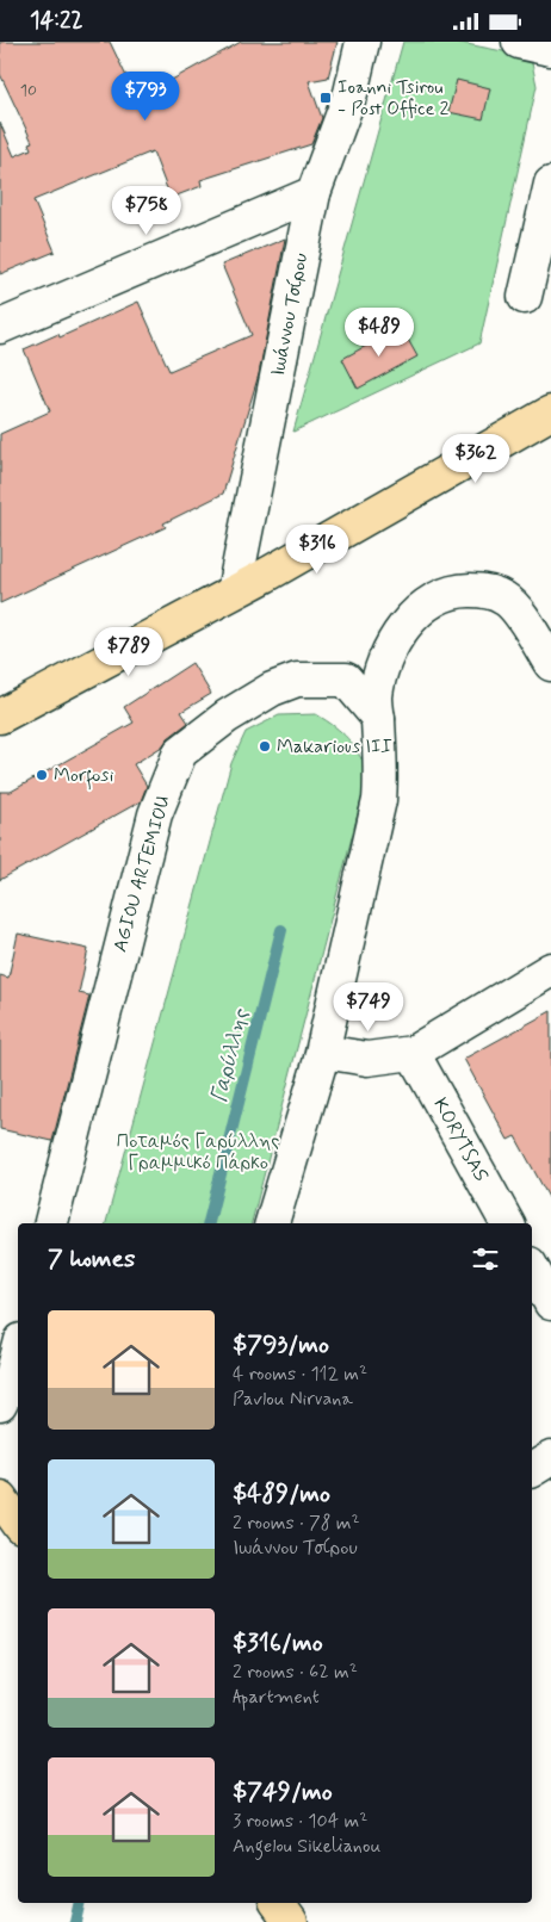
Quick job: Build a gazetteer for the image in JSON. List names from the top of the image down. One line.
{"streets":{"street":["Ιωάννου Τσίρου","AGIOU ARTEMIOU","KORYTSAS"]},"water":["Γαρύλλης"],"parks":["Ποταμός Γαρύλλης Γραμμικό Πάρκο"],"places":{"transit":["Ioanni Tsirou - Post Office 2"],"other":["Makarious III","Morfosi"]},"house_numbers":["10"],"page":{"status":"14:22","price":["$793","$758","$489","$362","$316","$789","$749"],"heading":"7 homes","list":[{"name":"$793/mo","note":"4 rooms · 112 m² · Pavlou Nirvana"},{"name":"$489/mo","note":"2 rooms · 78 m² · Ιωάννου Τσίρου"},{"name":"$316/mo","note":"2 rooms · 62 m² · Apartment"},{"name":"$749/mo","note":"3 rooms · 104 m² · Angelou Sikelianou"}]}}
